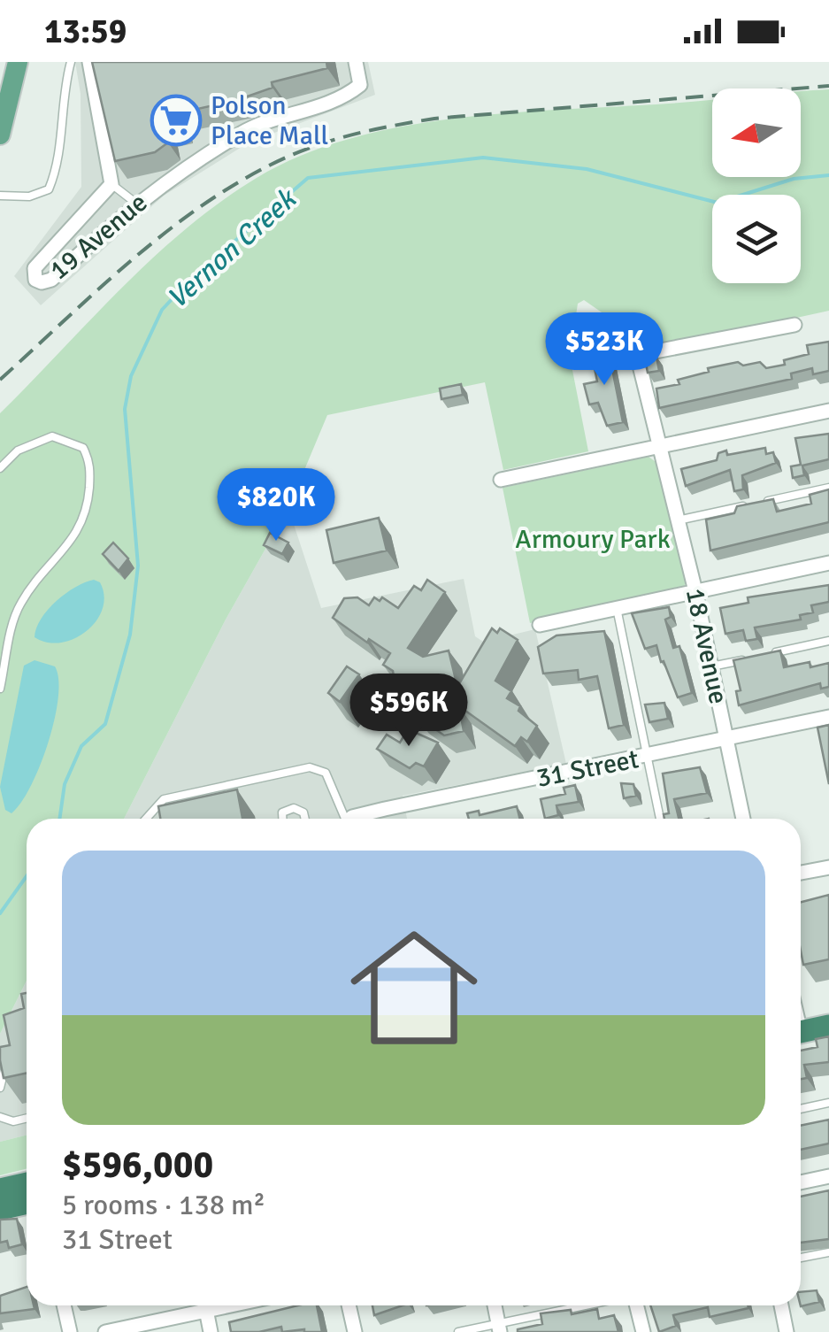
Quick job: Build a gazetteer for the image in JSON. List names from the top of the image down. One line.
{"streets":{"street":["19 Avenue","18 Avenue","31 Street"]},"crossings":[["18 Avenue","31 Street"]],"water":["Vernon Creek"],"parks":["Armoury Park"],"places":{"supermarket":["Polson Place Mall"]},"north":"left","page":{"status":"13:59","price":["$523K","$820K","$596K"],"list":[{"name":"$596,000","note":"5 rooms · 138 m² · 31 Street"}]}}
